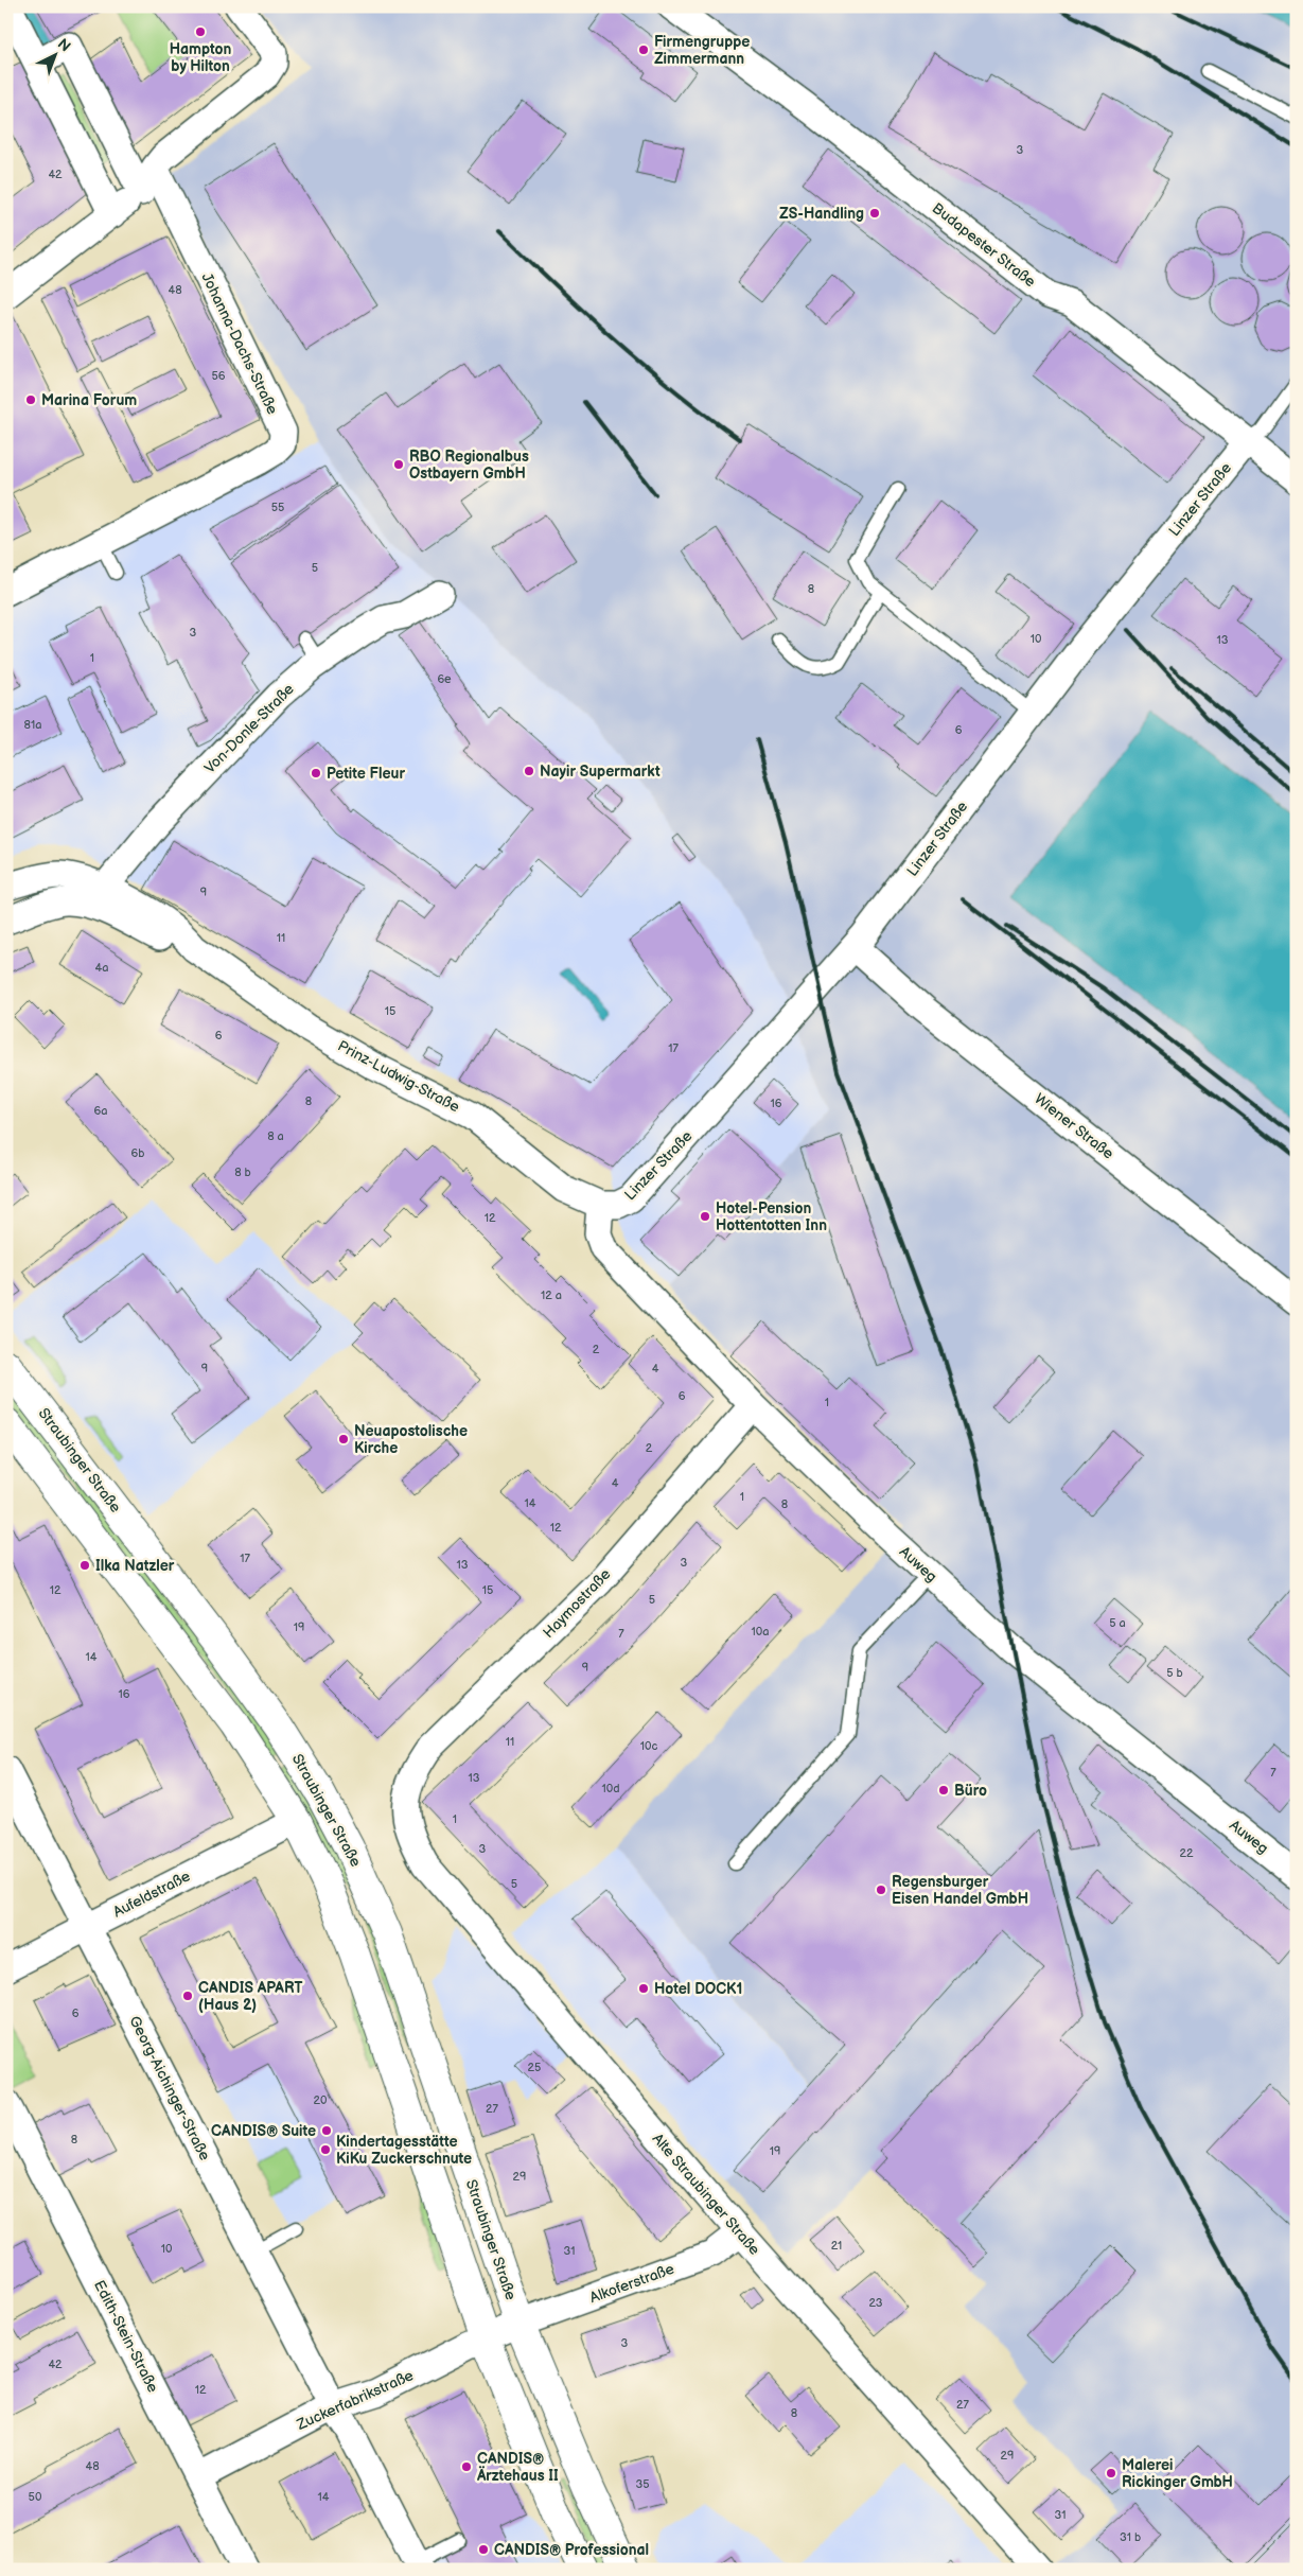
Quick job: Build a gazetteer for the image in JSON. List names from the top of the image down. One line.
{"streets":{"main road":["Straubinger Straße"],"street":["Budapester Straße","Johanna-Dachs-Straße","Linzer Straße","Von-Donle-Straße","Prinz-Ludwig-Straße","Wiener Straße","Auweg","Haymostraße","Aufeldstraße","Georg-Aichinger-Straße","Alte Straubinger Straße","Alkoferstraße","Edith-Stein-Straße","Zuckerfabrikstraße"]},"crossings":[["Budapester Straße","Linzer Straße"],["Linzer Straße","Prinz-Ludwig-Straße"],["Linzer Straße","Wiener Straße"],["Linzer Straße","Auweg"],["Von-Donle-Straße","Prinz-Ludwig-Straße"],["Prinz-Ludwig-Straße","Auweg"],["Straubinger Straße","Alkoferstraße"],["Auweg","Haymostraße"],["Haymostraße","Alte Straubinger Straße"],["Aufeldstraße","Georg-Aichinger-Straße"],["Georg-Aichinger-Straße","Zuckerfabrikstraße"],["Alte Straubinger Straße","Alkoferstraße"],["Edith-Stein-Straße","Zuckerfabrikstraße"]],"places":["Hampton by Hilton","Firmengruppe Zimmermann","ZS-Handling","Marina Forum","RBO Regionalbus Ostbayern GmbH","Nayir Supermarkt","Petite Fleur","Hotel-Pension Hottentotten Inn","Neuapostolische Kirche","Ilka Natzler","Büro","Regensburger Eisen Handel GmbH","Hotel DOCK1","CANDIS APART (Haus 2)","CANDIS® Suite","Kindertagesstätte KiKu Zuckerschnute","CANDIS® Ärztehaus II","Malerei Rickinger GmbH","CANDIS® Professional"],"house_numbers":["3","42","48","56","55","5","8","3","10","13","1","6e","81a","6","9","11","4a","15","6","17","8","16","6a","8 a","6b","8 b","12","12 a","2","9","4","6","1","2","4","1","14","8","12","17","3","13","12","15","5","5 a","19","10a","7","14","9","5 b","16","11","10c","7","13","10d","1","3","22","5","6","25","20","27","8","19","29","21","10","31","23","3","42","12","27","8","29","48","35","50","14","31","31 b"],"north":"top right"}
